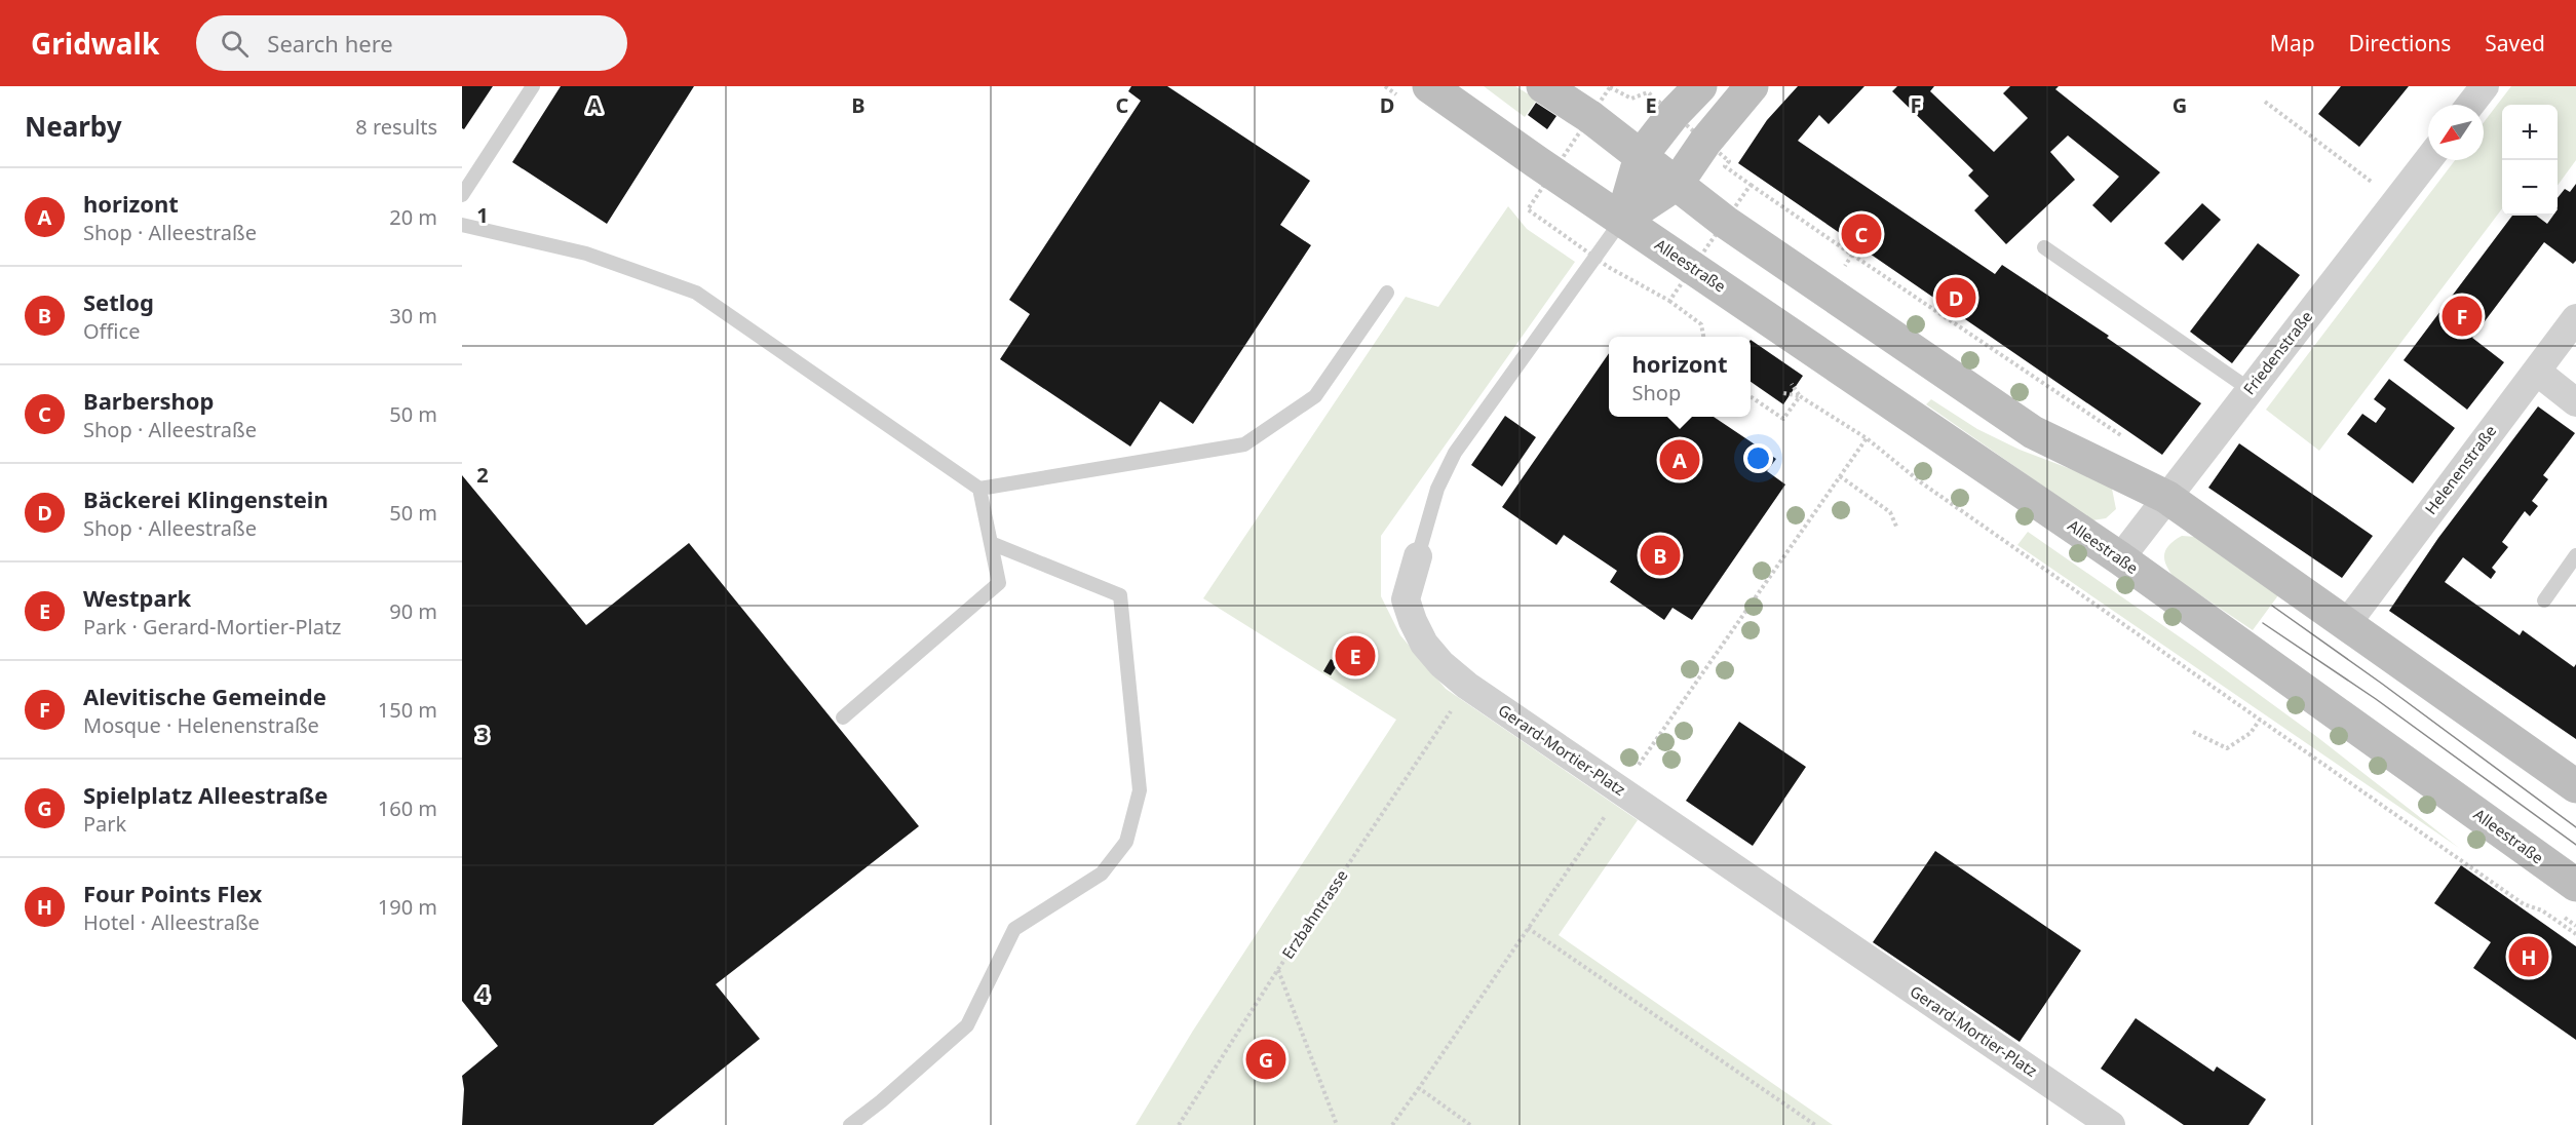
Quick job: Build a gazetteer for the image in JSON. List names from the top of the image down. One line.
{"streets":{"main road":["Alleestraße"],"street":["Friedenstraße","Helenenstraße","Gerard-Mortier-Platz"],"path":["Erzbahntrasse"]},"crossings":[["Alleestraße","Friedenstraße"],["Alleestraße","Gerard-Mortier-Platz"]],"north":"bottom left","page":{"header":"Gridwalk","search":"Search here","nav":["Map","Directions","Saved"],"heading":["Nearby","8 results"],"map_buttons":["+","−"],"list":[{"mark":"A","name":"horizont","note":"Shop · Alleestraße","value":"20 m"},{"mark":"B","name":"Setlog","note":"Office","value":"30 m"},{"mark":"C","name":"Barbershop","note":"Shop · Alleestraße","value":"50 m"},{"mark":"D","name":"Bäckerei Klingenstein","note":"Shop · Alleestraße","value":"50 m"},{"mark":"E","name":"Westpark","note":"Park · Gerard-Mortier-Platz","value":"90 m"},{"mark":"F","name":"Alevitische Gemeinde","note":"Mosque · Helenenstraße","value":"150 m"},{"mark":"G","name":"Spielplatz Alleestraße","note":"Park","value":"160 m"},{"mark":"H","name":"Four Points Flex","note":"Hotel · Alleestraße","value":"190 m"}],"pins":["C","D","F","A","B","E","H","G"],"popup":["horizont","Shop"]},"grid":{"columns":["A","B","C","D","E","F","G"],"rows":["1","2","3","4"]}}
